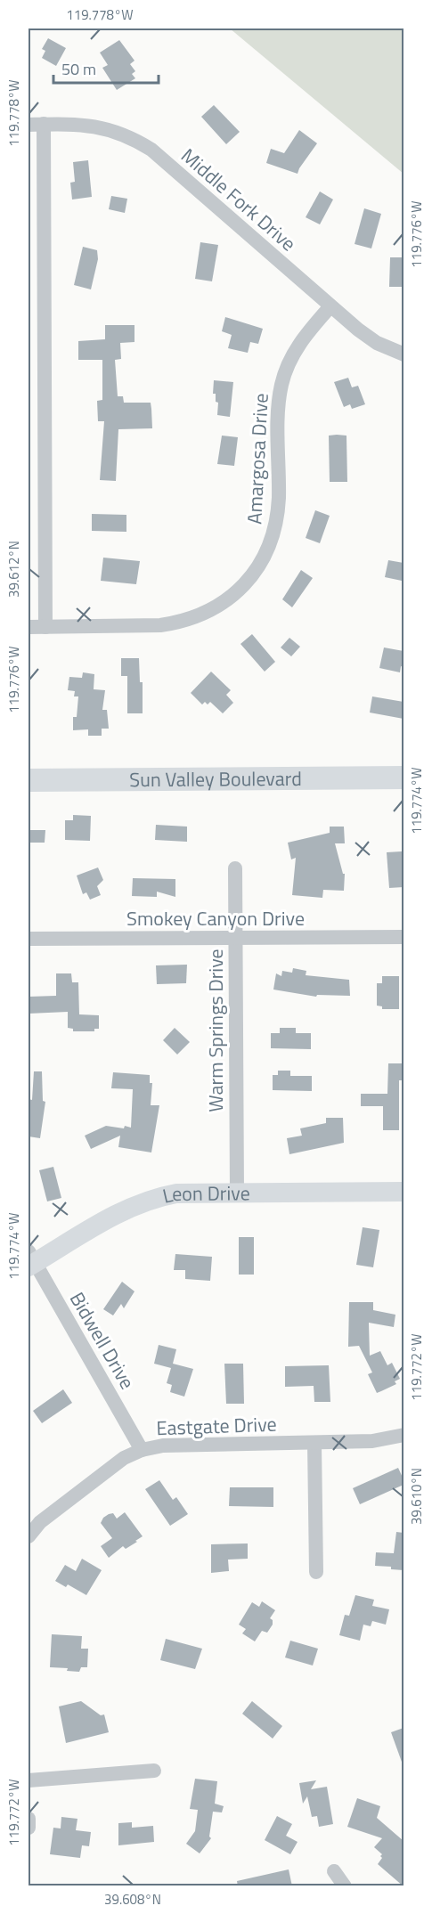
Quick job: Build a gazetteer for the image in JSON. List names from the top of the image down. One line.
{"streets":{"main road":["Sun Valley Boulevard"],"street":["Middle Fork Drive","Amargosa Drive","Smokey Canyon Drive","Warm Springs Drive","Leon Drive","Bidwell Drive","Eastgate Drive"]},"crossings":[["Middle Fork Drive","Amargosa Drive"],["Smokey Canyon Drive","Warm Springs Drive"],["Warm Springs Drive","Leon Drive"],["Leon Drive","Bidwell Drive"],["Bidwell Drive","Eastgate Drive"]],"scale_bar":"50 m","coordinates":["119.778°W","119.776°W","39.612°N","119.774°W","119.772°W","39.610°N","39.608°N"]}
